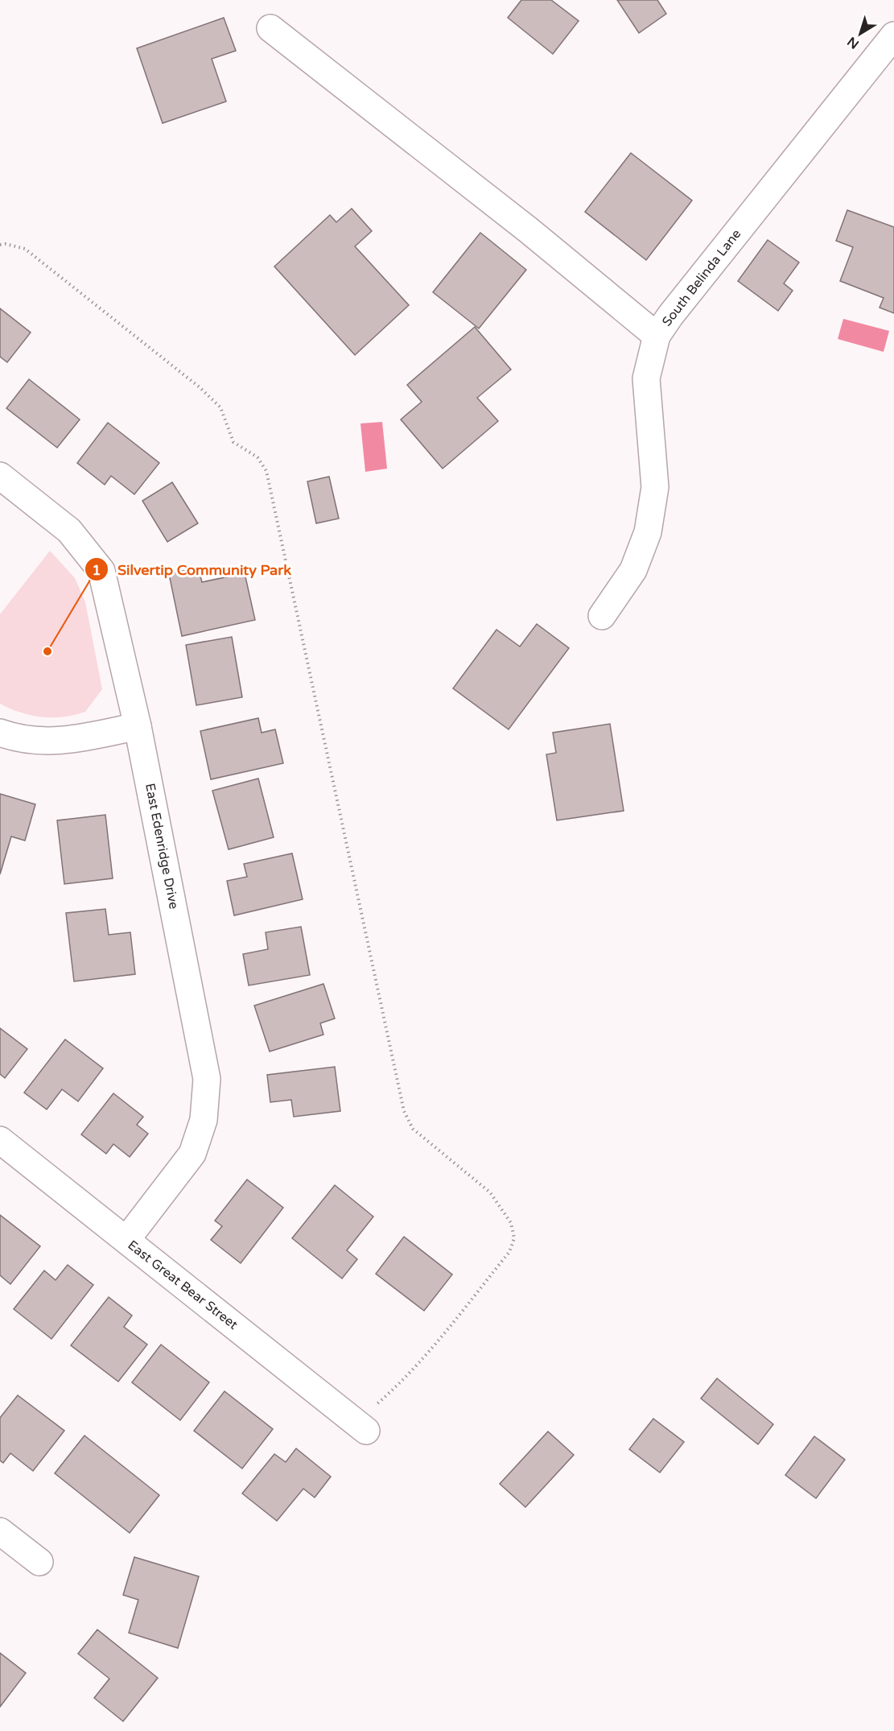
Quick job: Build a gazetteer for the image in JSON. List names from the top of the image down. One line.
{"streets":{"street":["South Belinda Lane","East Edenridge Drive","East Great Bear Street"]},"crossings":[["East Edenridge Drive","East Great Bear Street"]],"places":["Silvertip Community Park"],"north":"bottom left"}
